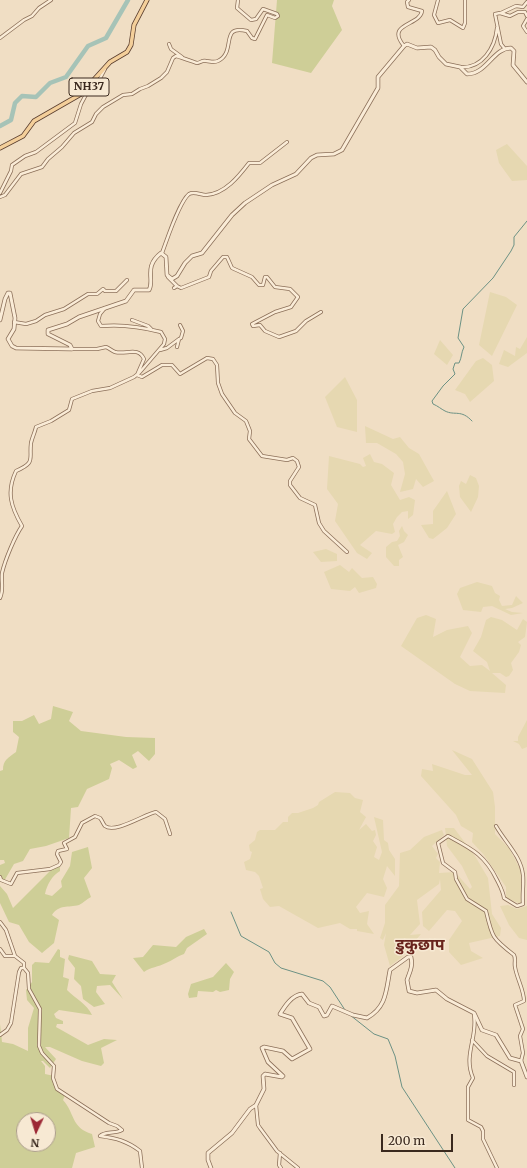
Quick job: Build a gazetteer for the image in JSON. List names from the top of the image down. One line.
{"streets":{"main road":["NH37"]},"districts":["डुकुछाप"],"scale_bar":"200 m","north":"bottom"}
